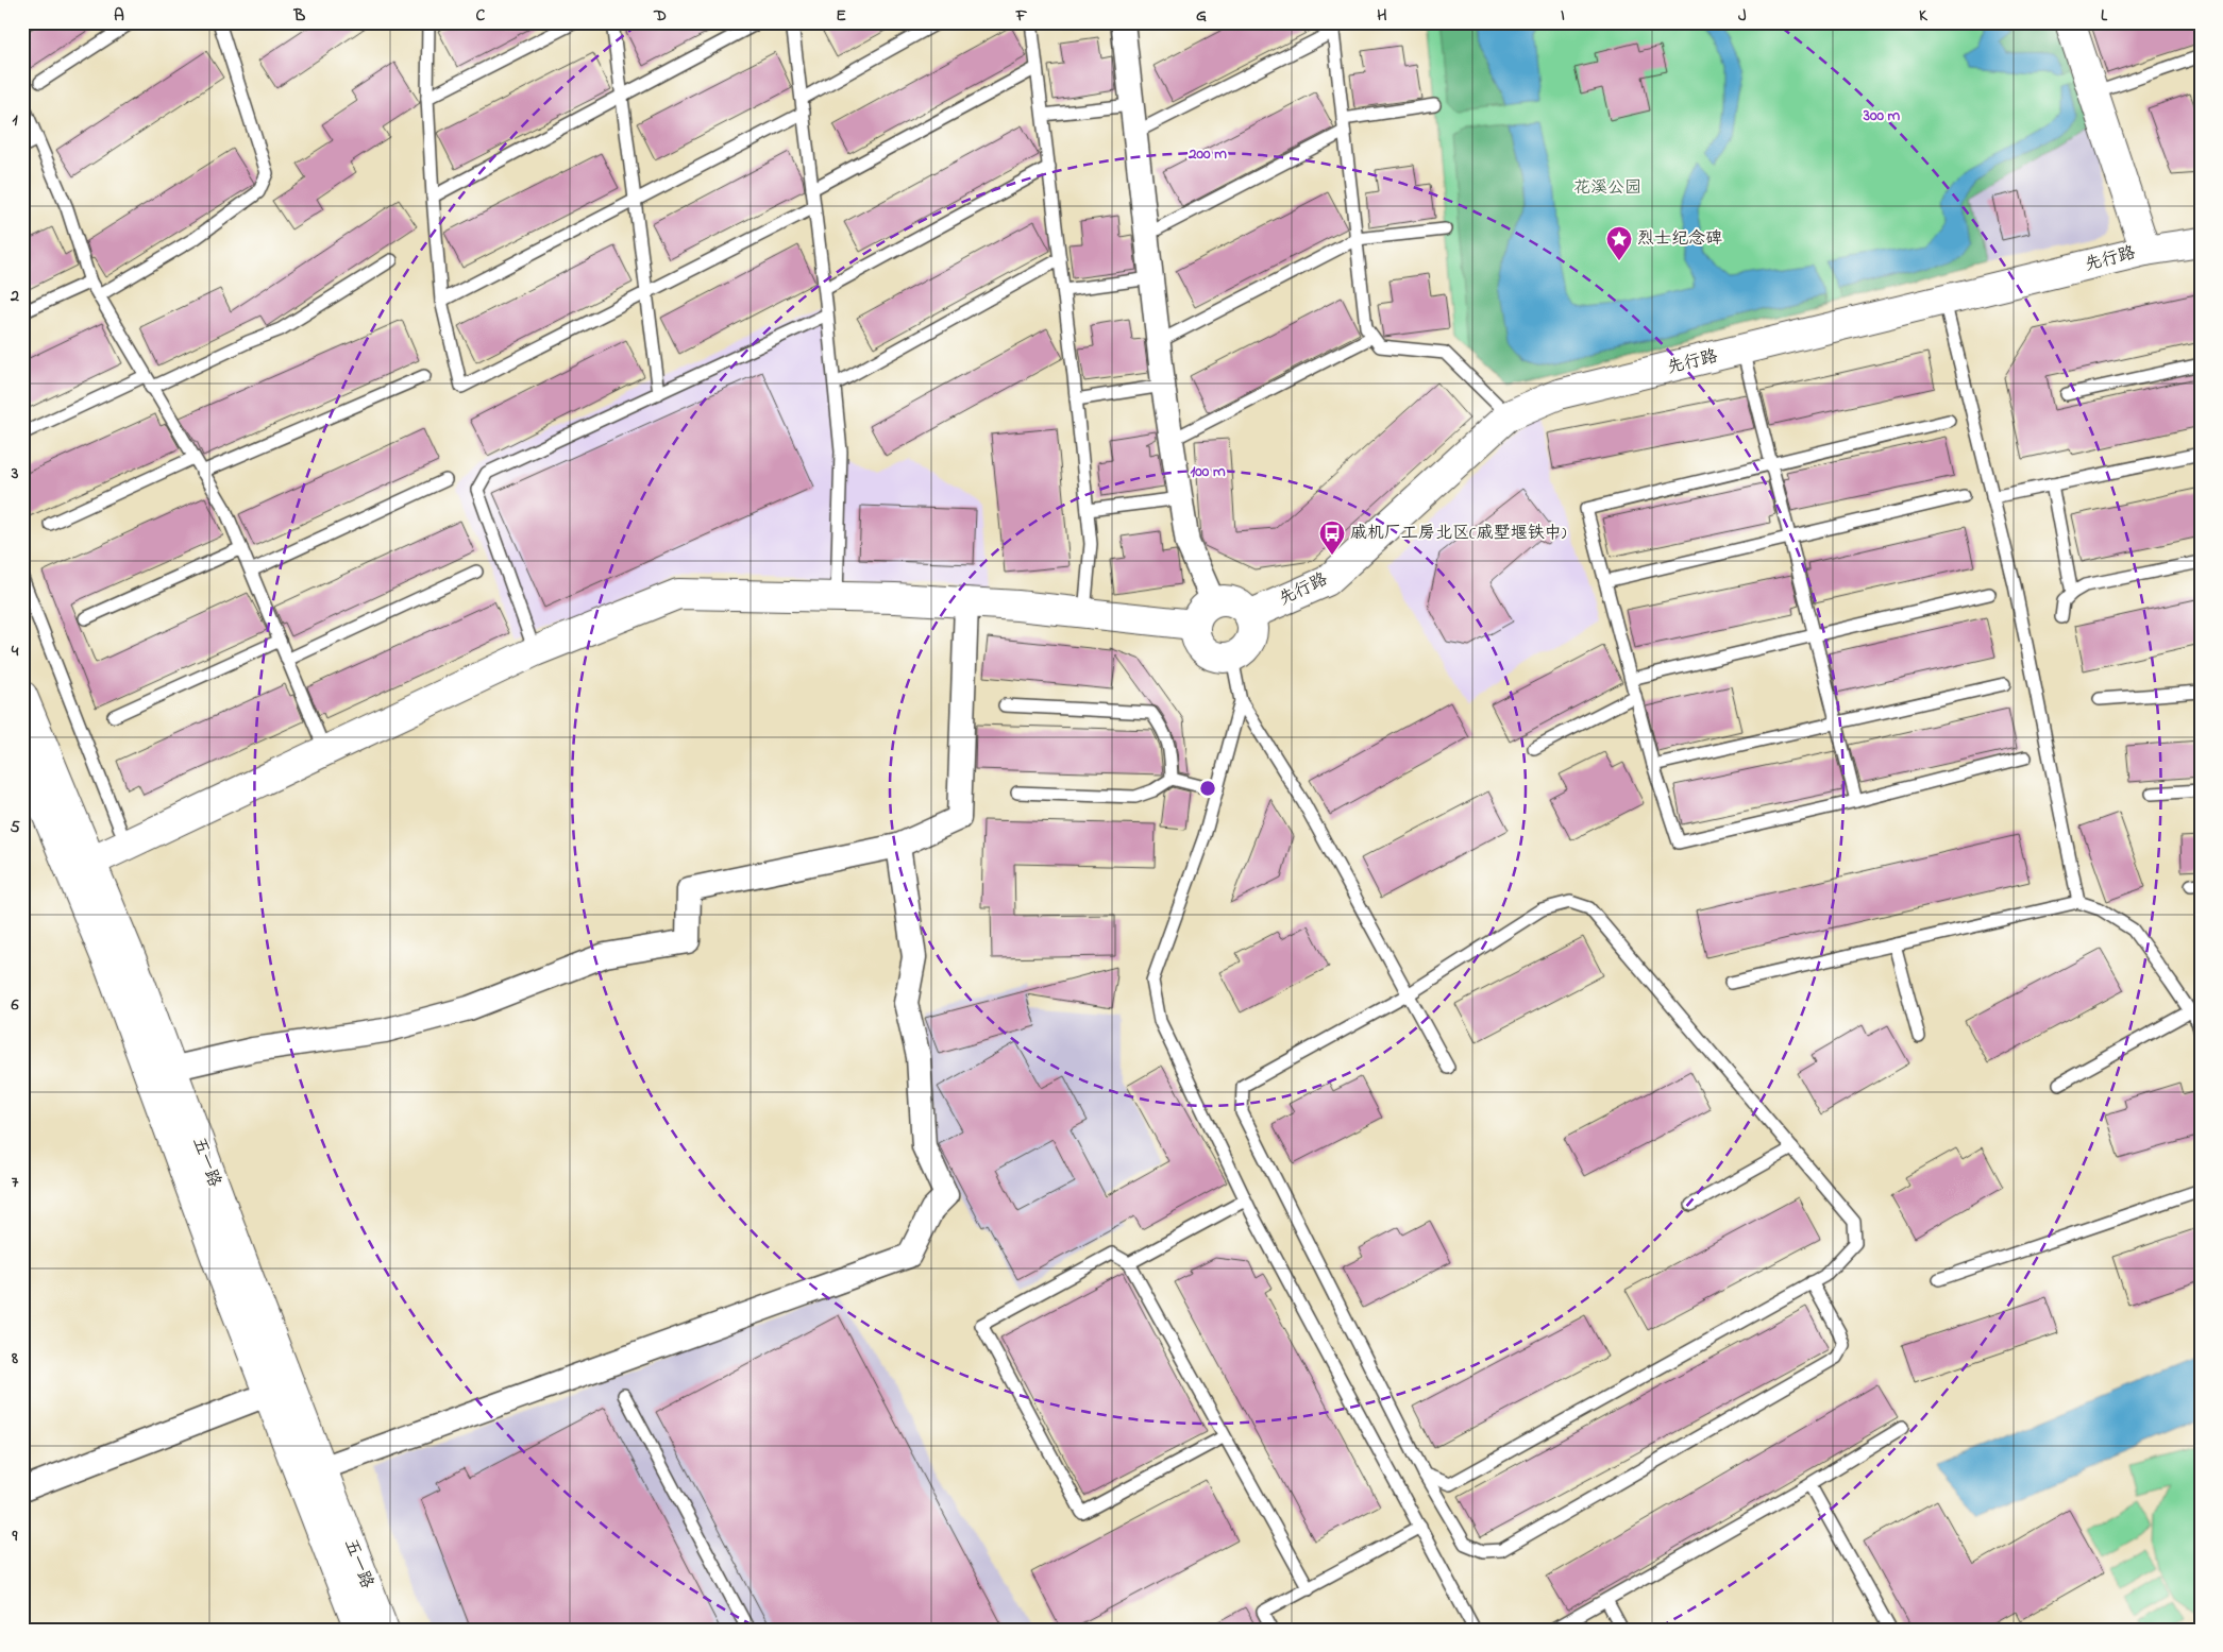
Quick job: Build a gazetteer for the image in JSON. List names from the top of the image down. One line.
{"streets":{"street":["先行路","五一路"]},"parks":["花溪公园"],"places":{"place":["烈士纪念碑"],"bus stop":["戚机厂工房北区(戚墅堰铁中)"]},"grid":{"columns":["A","B","C","D","E","F","G","H","I","J","K","L"],"rows":["1","2","3","4","5","6","7","8","9"]},"rings":["300 m","200 m","100 m"]}
